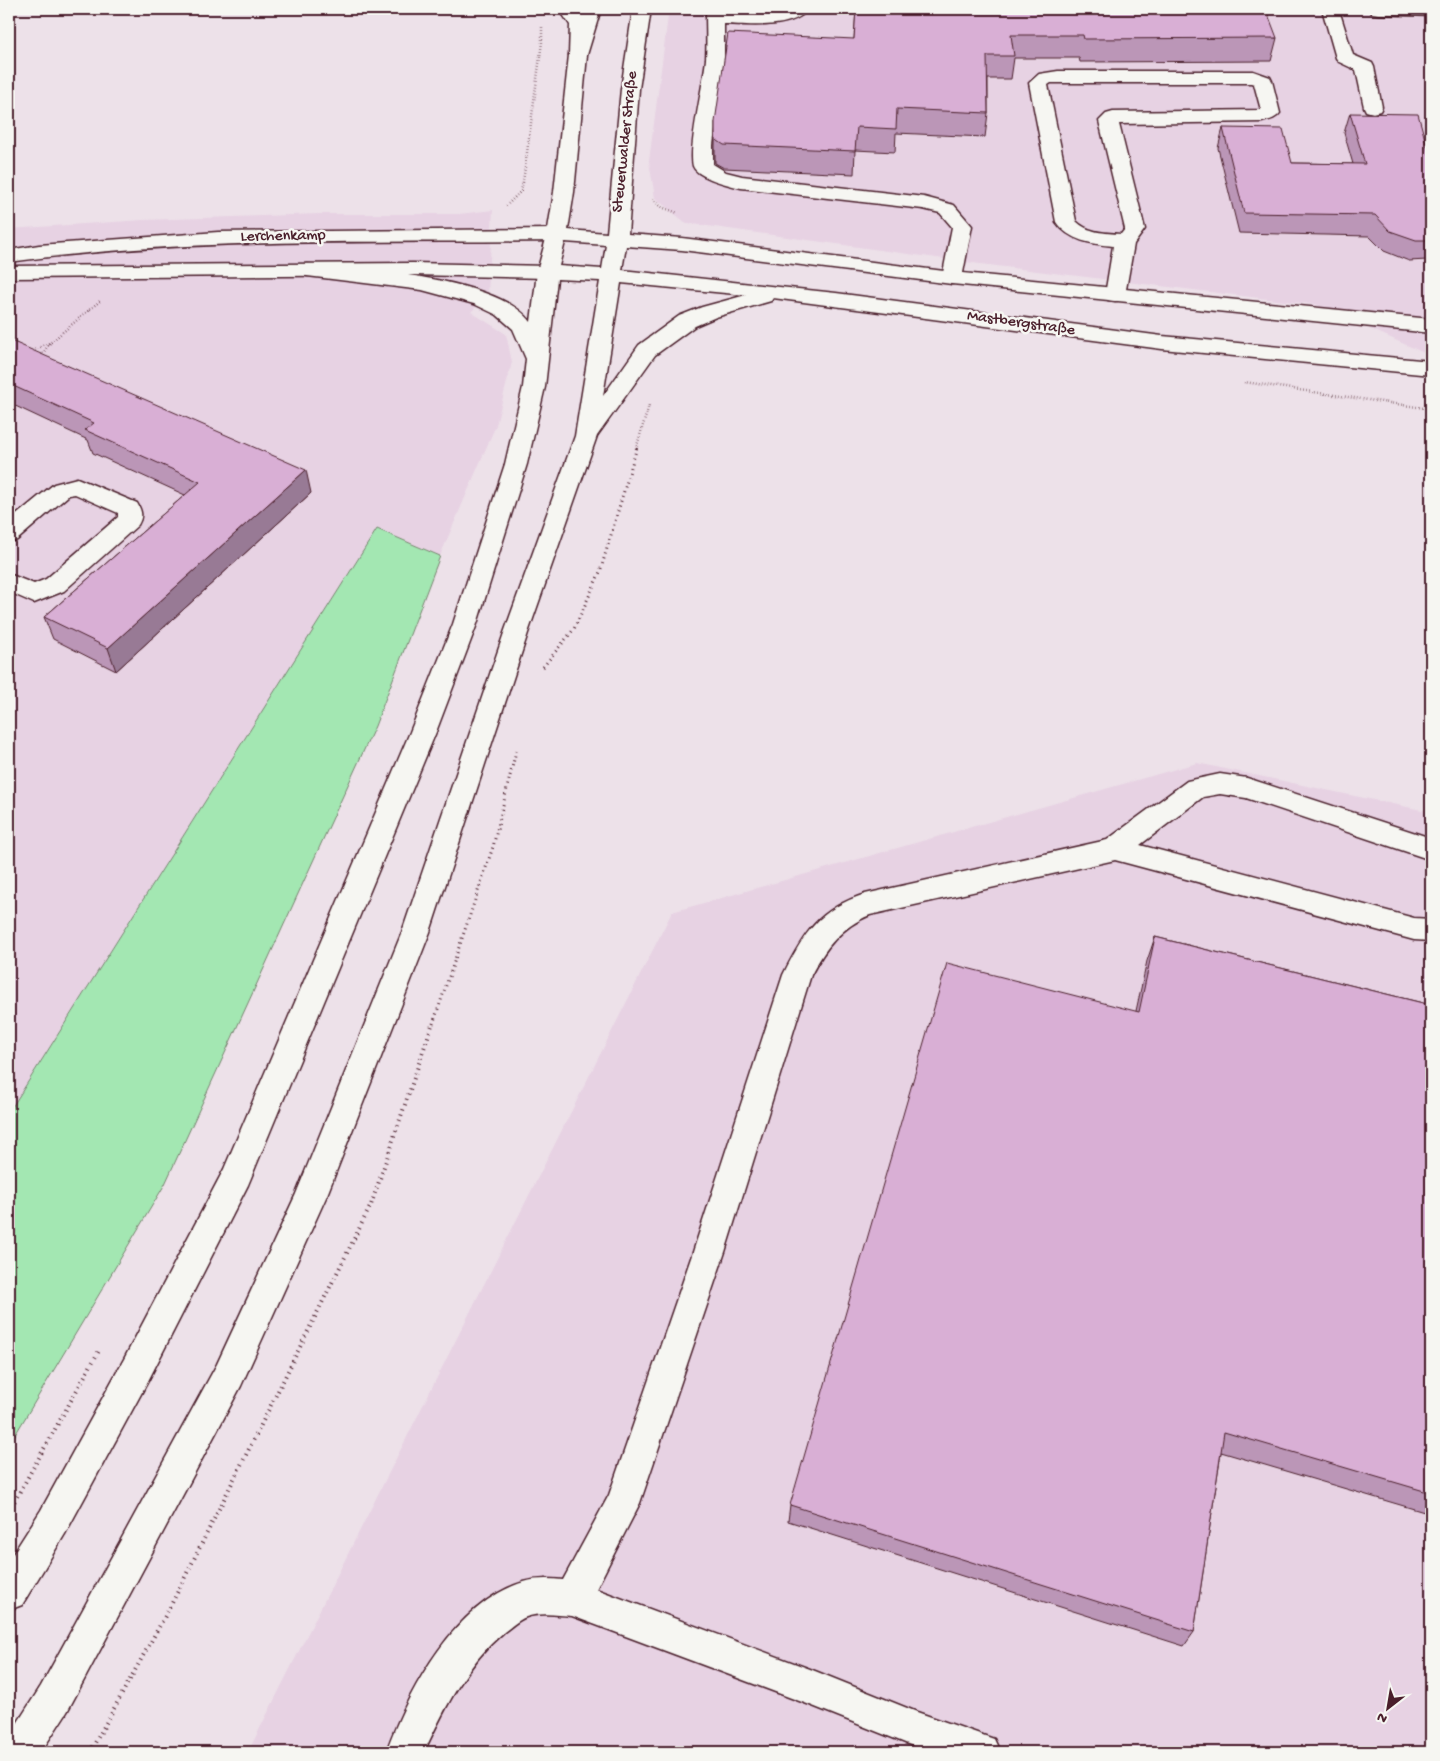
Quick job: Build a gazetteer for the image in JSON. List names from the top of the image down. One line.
{"streets":{"main road":["Steuerwalder Straße","Lerchenkamp","Mastbergstraße"]},"crossings":[["Steuerwalder Straße","Lerchenkamp"],["Steuerwalder Straße","Mastbergstraße"],["Lerchenkamp","Mastbergstraße"]],"north":"bottom left"}
